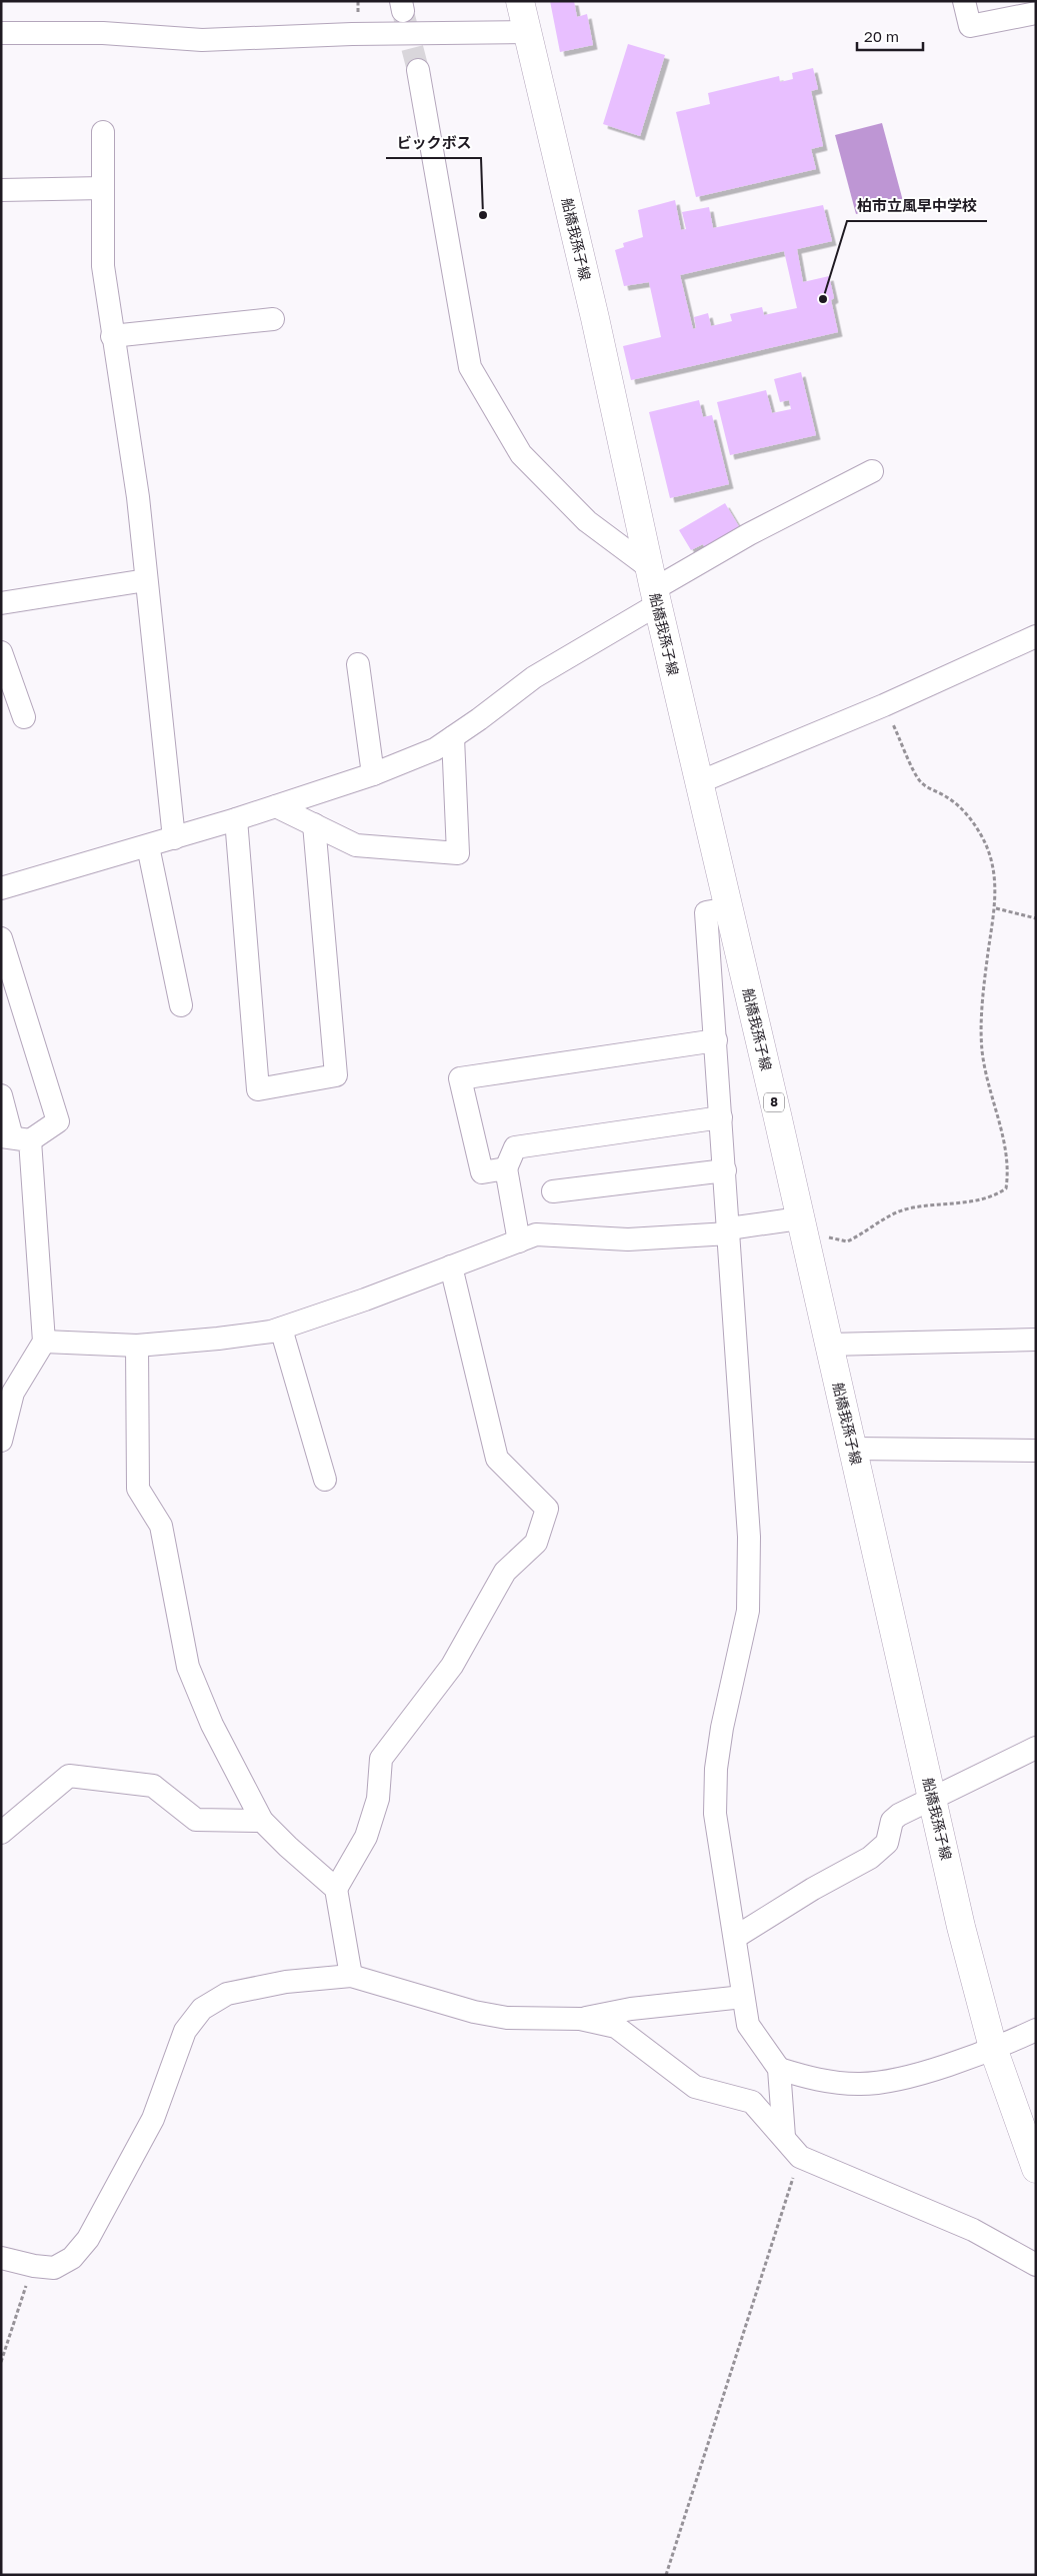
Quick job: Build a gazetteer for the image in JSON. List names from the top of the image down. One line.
{"streets":{"main road":["船橋我孫子線","8"]},"places":["ビックボス","柏市立風早中学校"],"scale_bar":"20 m"}
